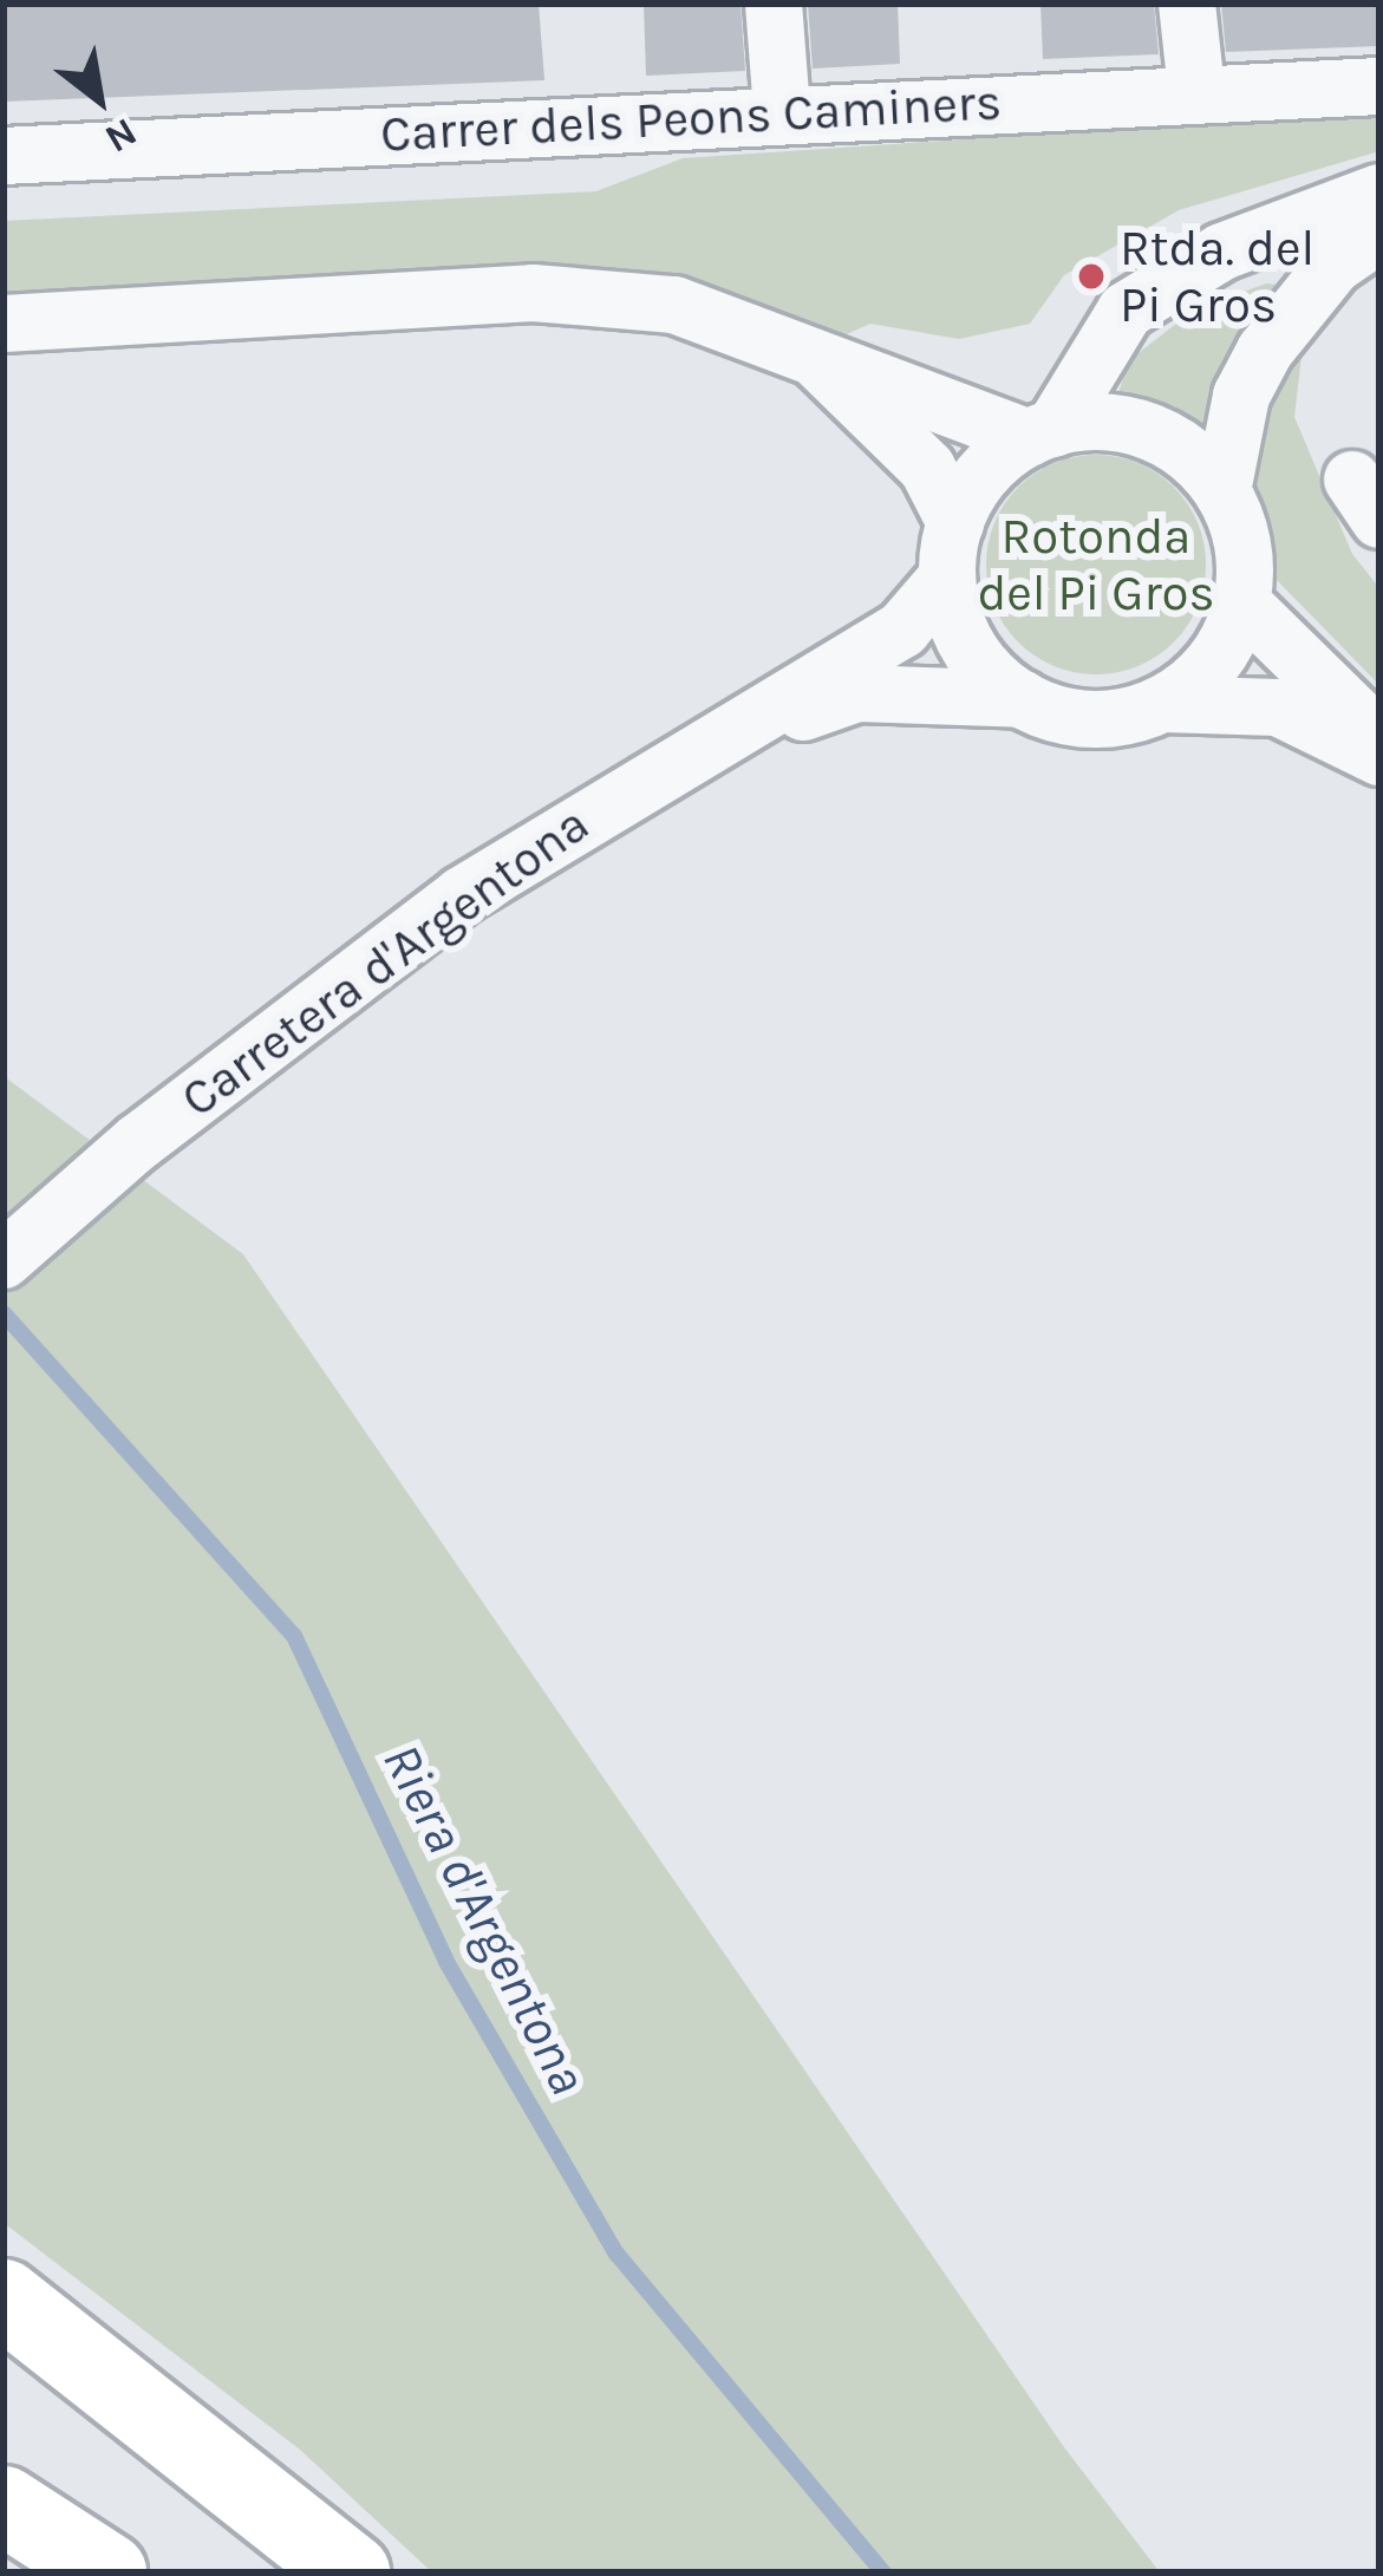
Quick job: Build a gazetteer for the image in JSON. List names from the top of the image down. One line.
{"streets":{"street":["Carrer dels Peons Caminers","Carretera d'Argentona"]},"water":["Riera d'Argentona"],"parks":["Rotonda del Pi Gros"],"places":["Rtda. del Pi Gros"],"north":"bottom right"}
